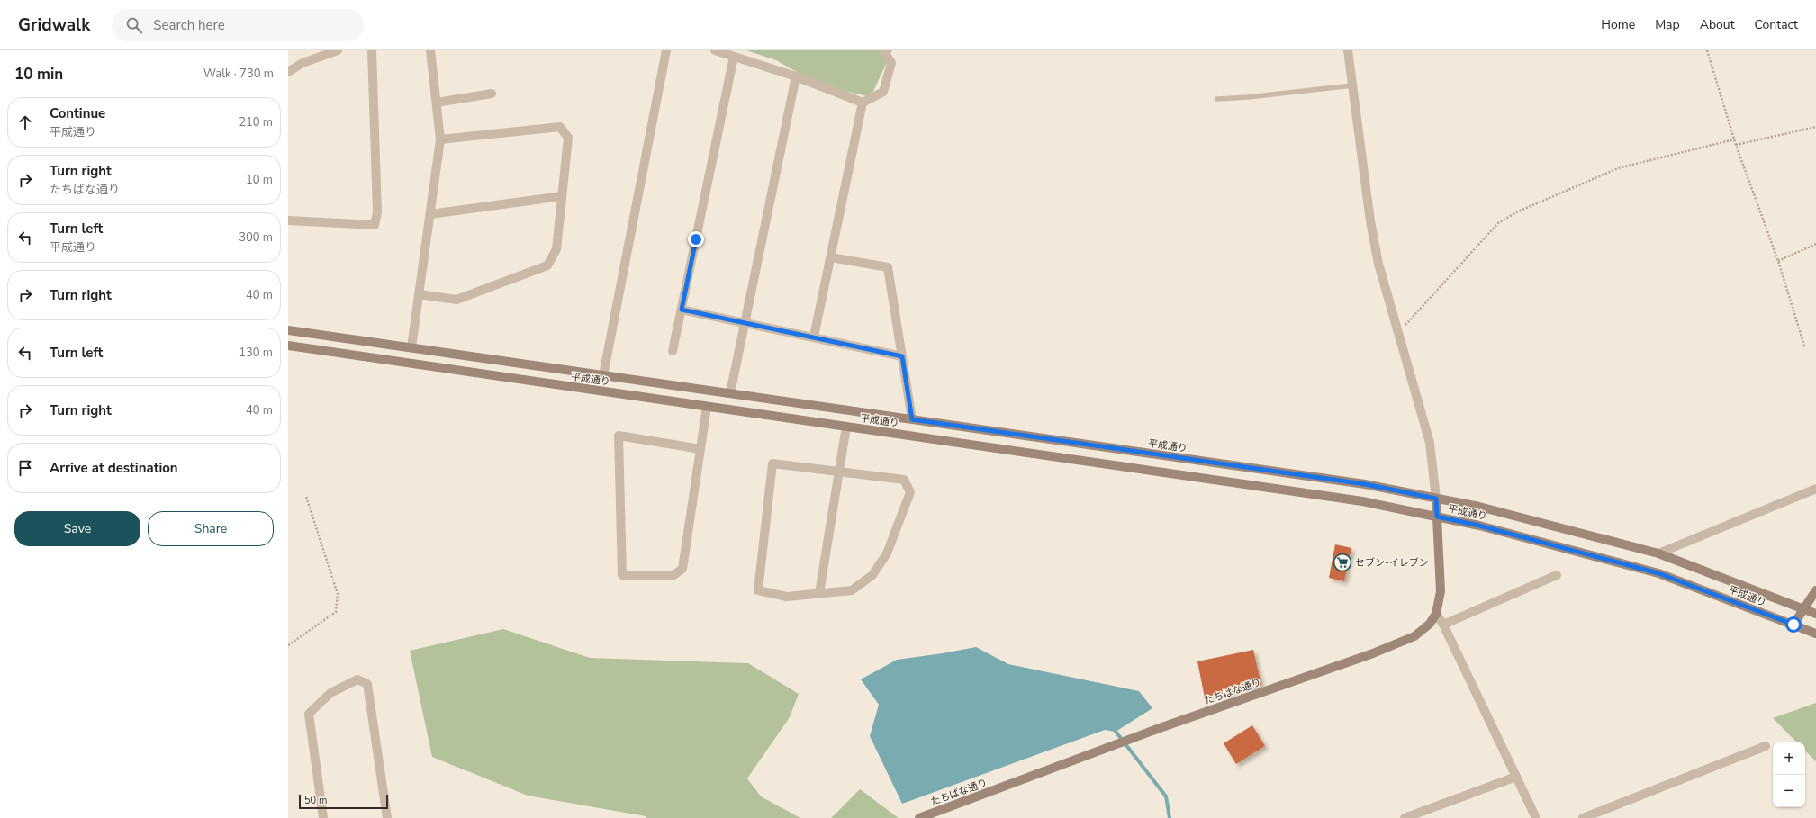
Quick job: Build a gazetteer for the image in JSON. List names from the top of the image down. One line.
{"streets":{"street":["平成通り","たちばな通り"]},"crossings":[["平成通り","たちばな通り"]],"places":{"supermarket":["セブン-イレブン"]},"scale_bar":"50 m","page":{"header":"Gridwalk","search":"Search here","nav":["Home","Map","About","Contact"],"heading":["10 min","Walk · 730 m"],"list":[["Continue","平成通り","210 m"],["Turn right","たちばな通り","10 m"],["Turn left","平成通り","300 m"],["Turn right","40 m"],["Turn left","130 m"],["Turn right","40 m"],"Arrive at destination"],"buttons":["Save","Share"],"map_buttons":["+","−"],"scale":"50 m"}}
